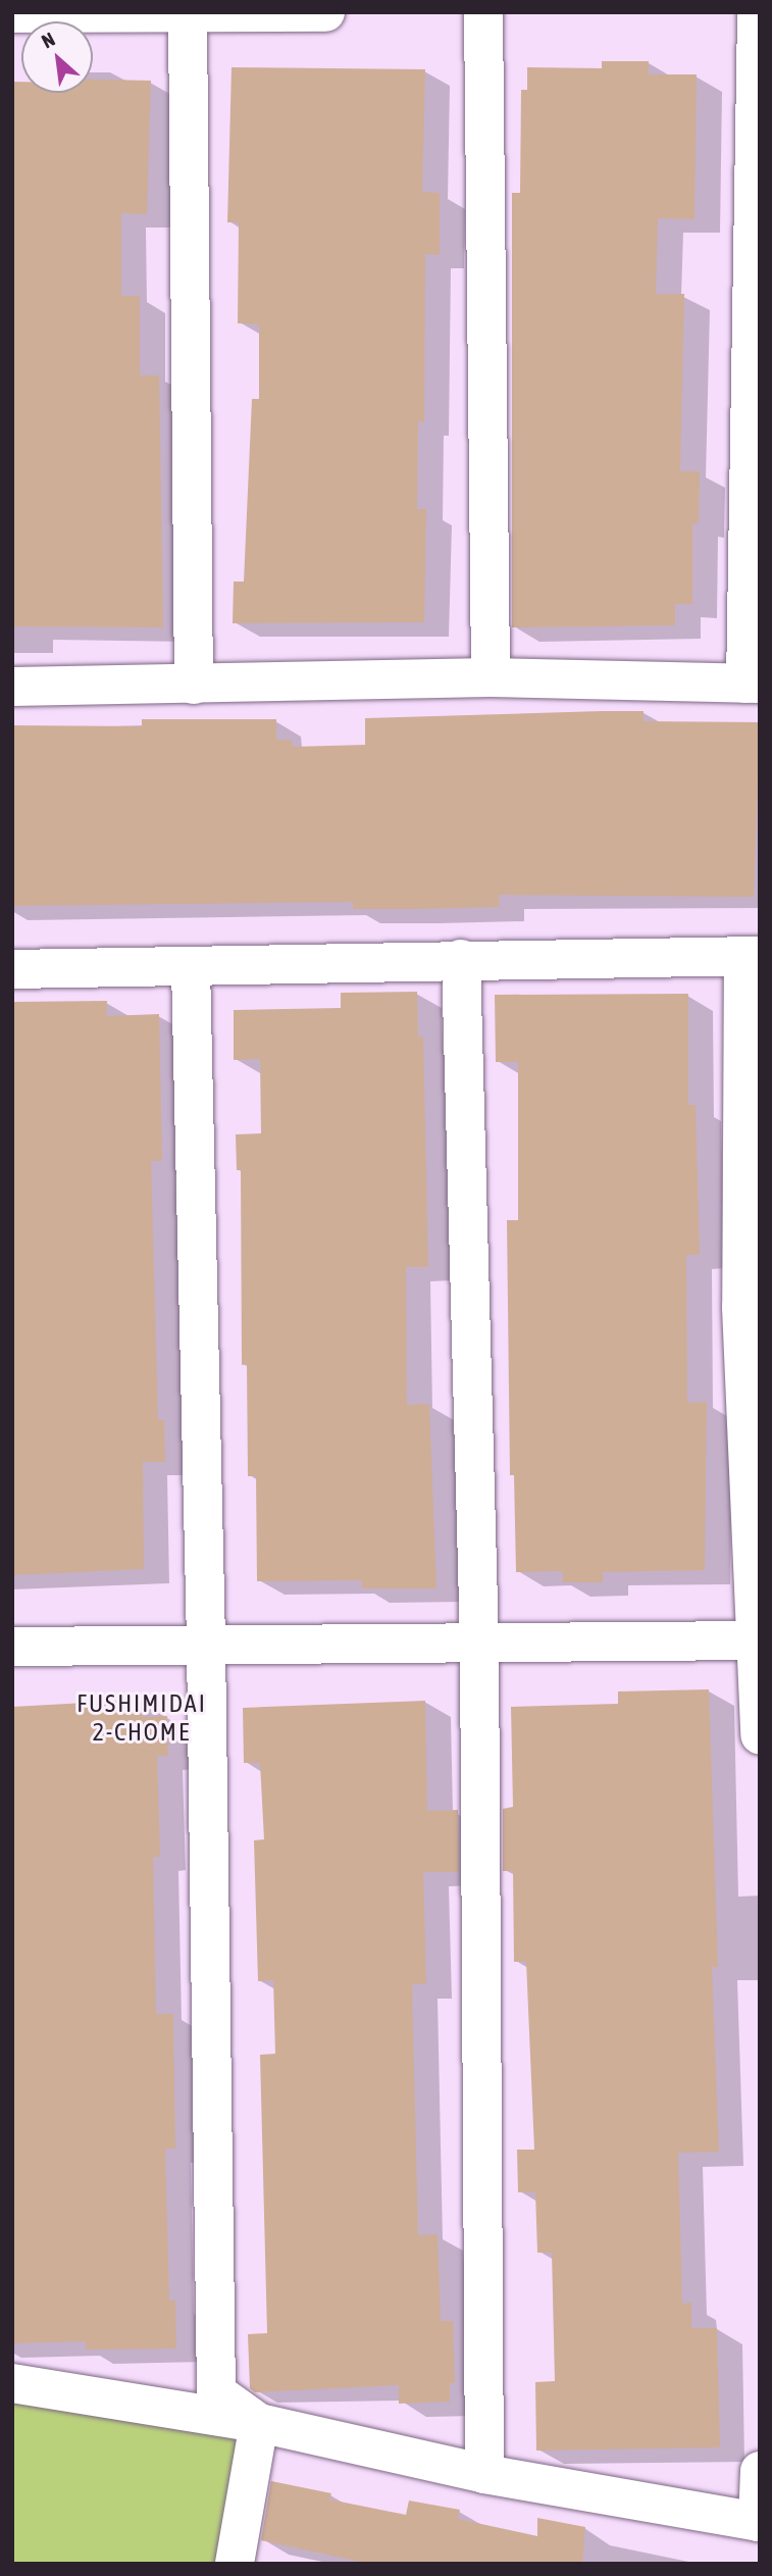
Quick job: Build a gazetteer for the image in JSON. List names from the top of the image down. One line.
{"districts":["FUSHIMIDAI 2-CHOME"],"north":"top left"}
